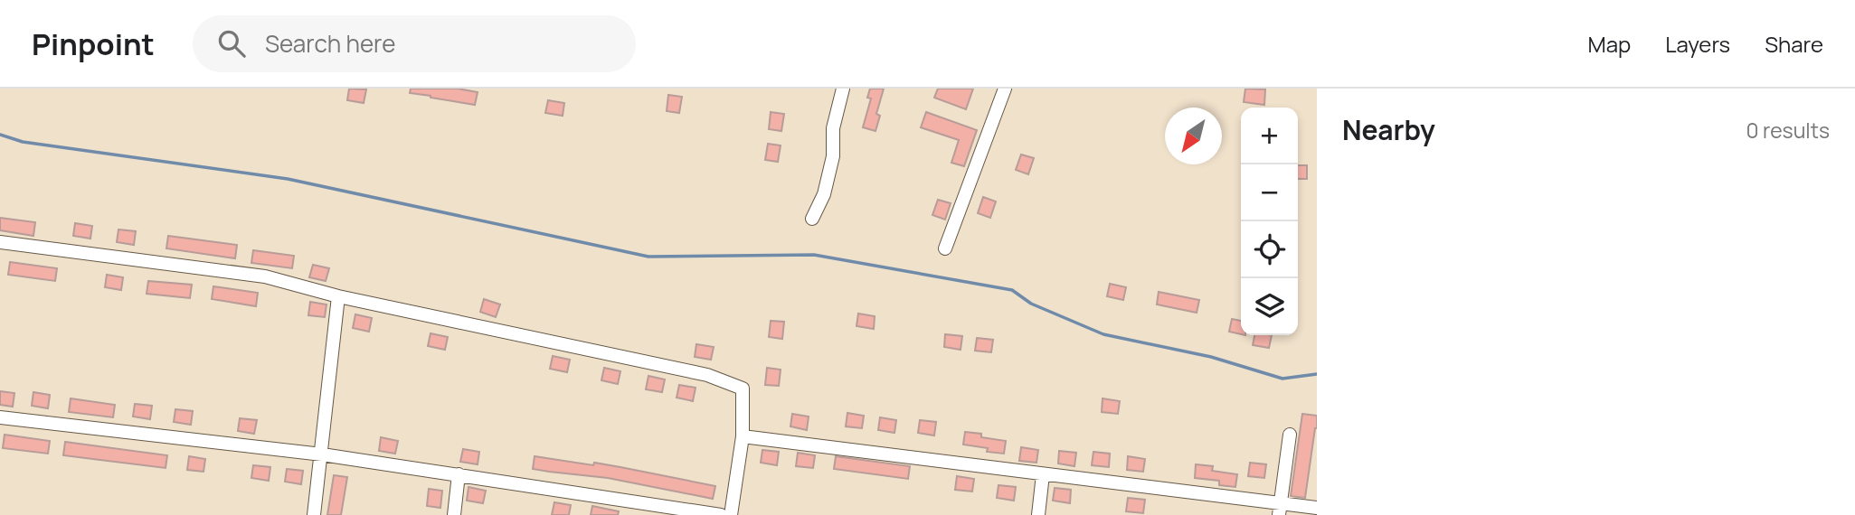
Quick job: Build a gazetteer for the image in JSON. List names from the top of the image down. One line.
{"north":"bottom left","page":{"header":"Pinpoint","search":"Search here","nav":["Map","Layers","Share"],"heading":["Nearby","0 results"],"map_buttons":["+","−"]}}
